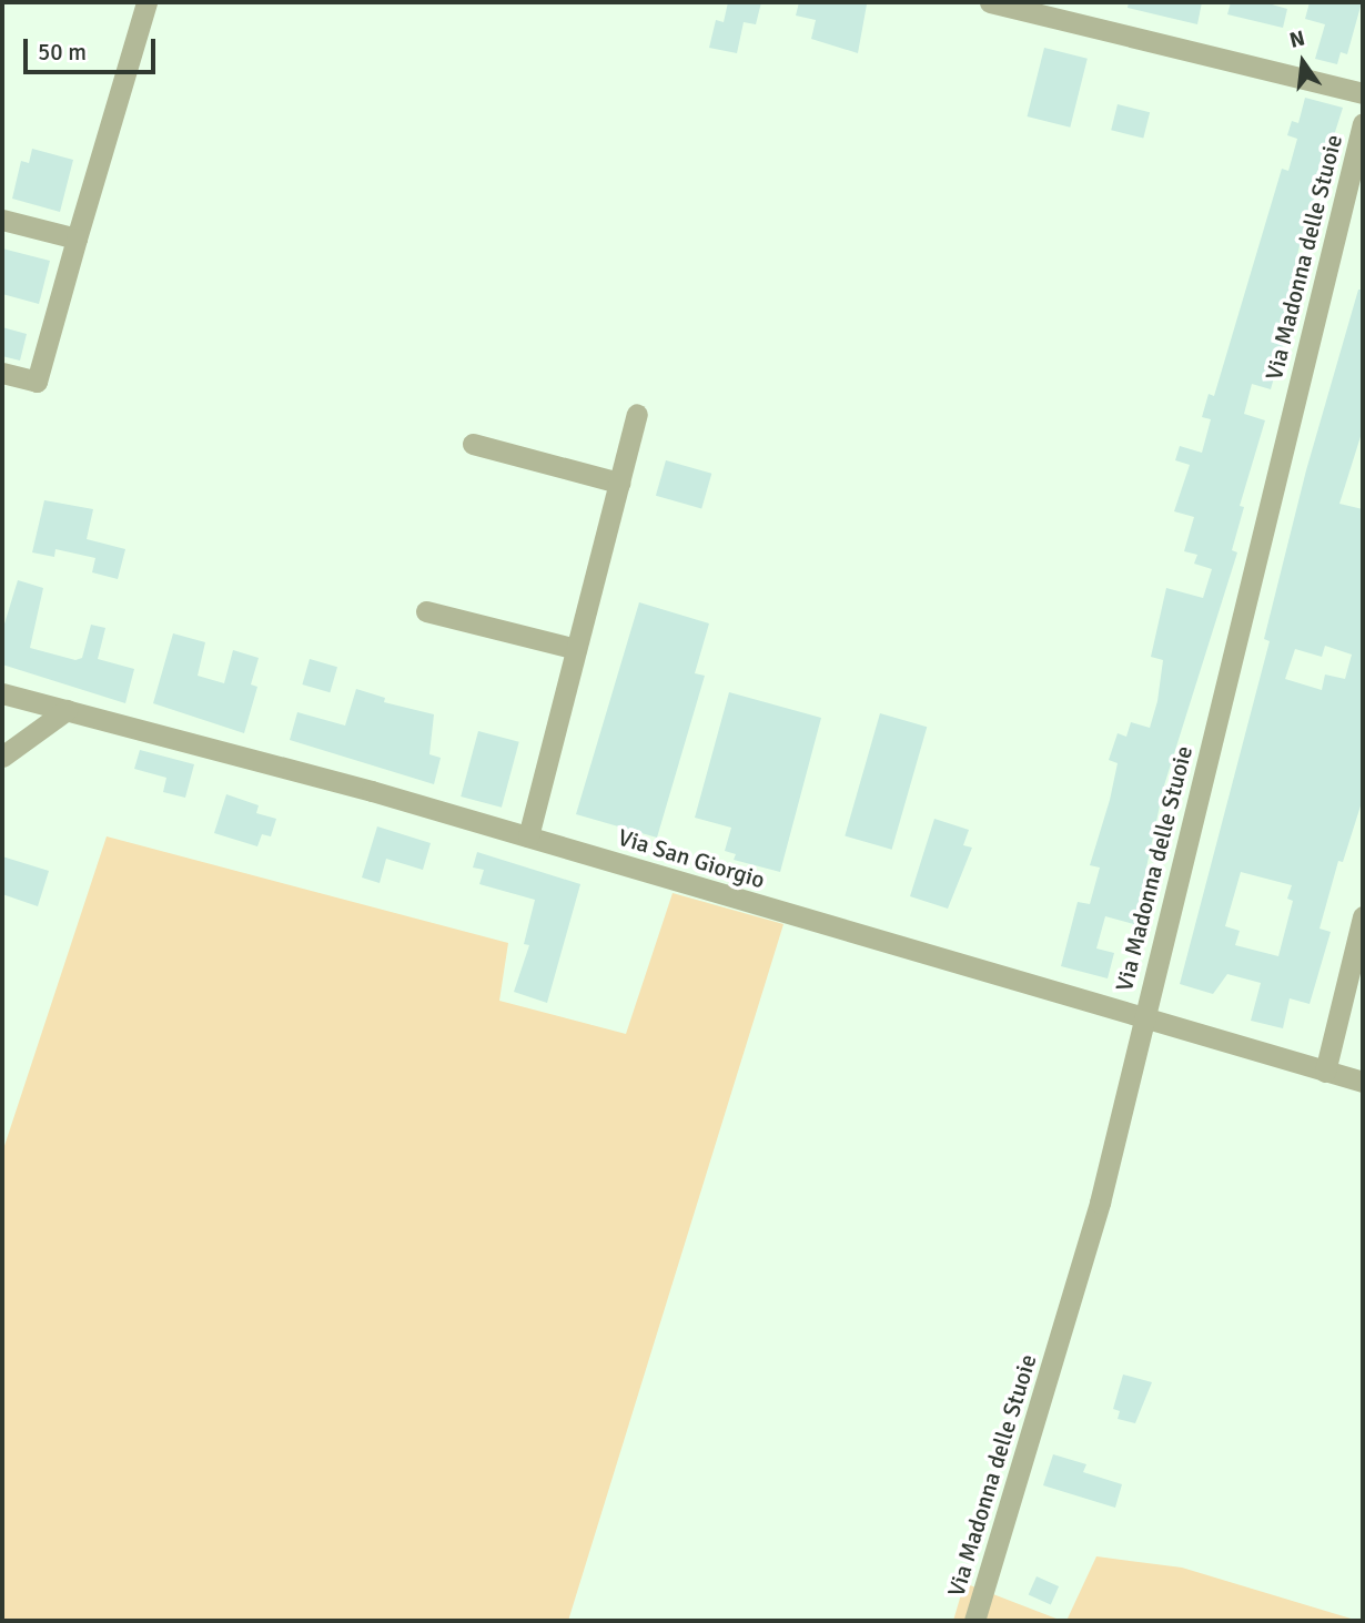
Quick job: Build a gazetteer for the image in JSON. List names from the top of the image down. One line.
{"streets":{"street":["Via Madonna delle Stuoie","Via San Giorgio"]},"crossings":[["Via Madonna delle Stuoie","Via San Giorgio"]],"scale_bar":"50 m","north":"top"}
